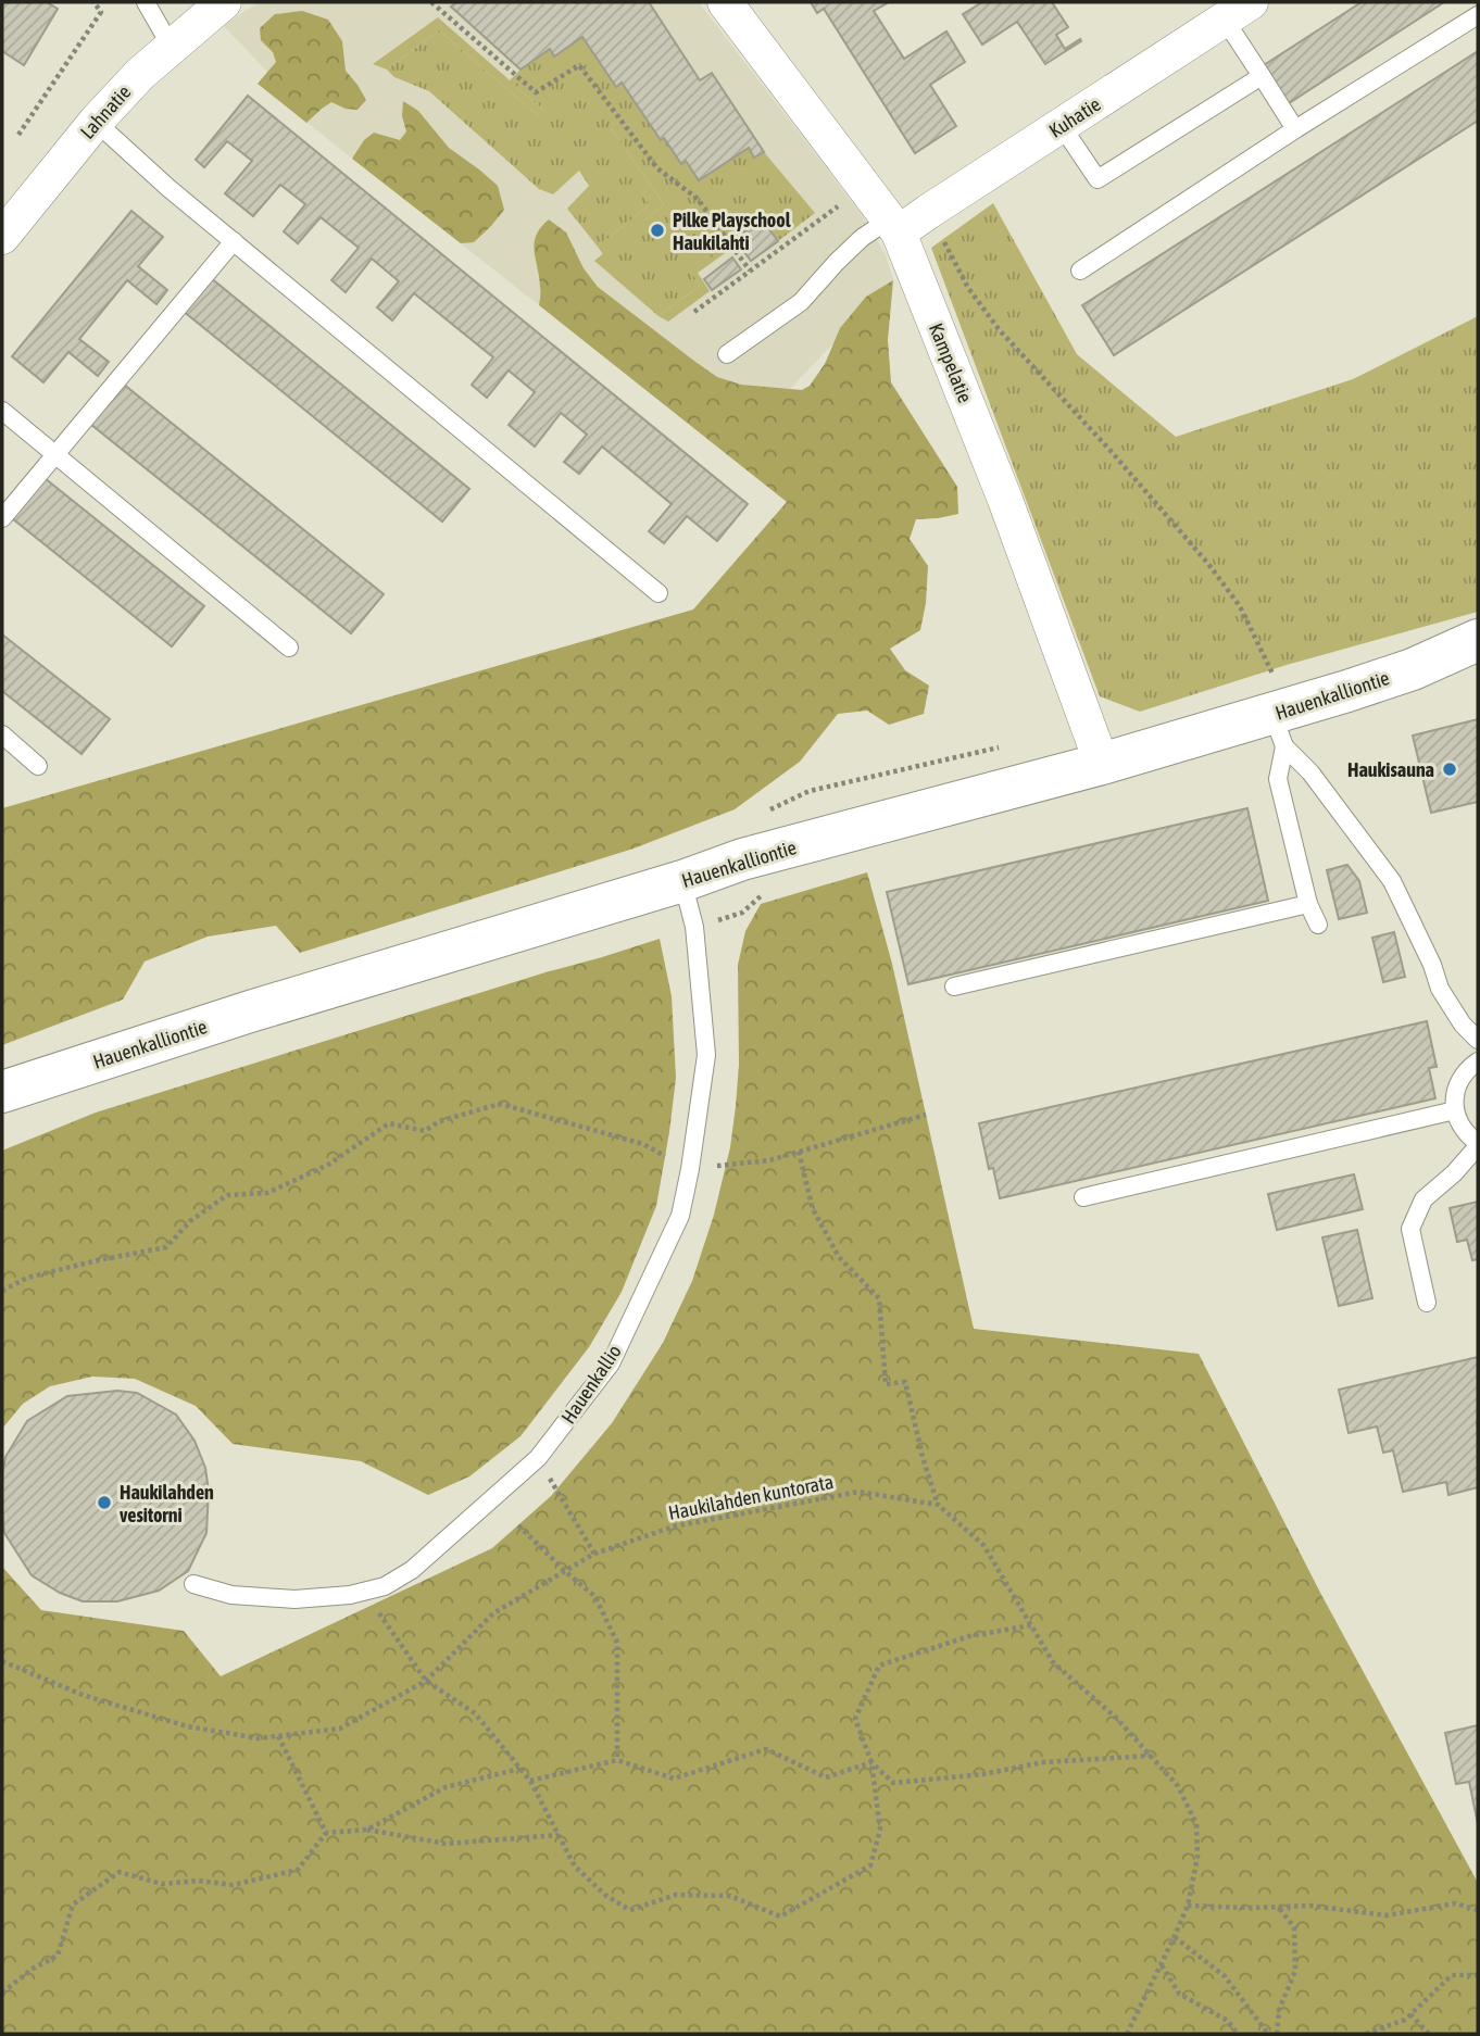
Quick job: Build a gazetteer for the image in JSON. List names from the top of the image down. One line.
{"streets":{"main road":["Hauenkalliontie"],"street":["Lahnatie","Kuhatie","Kampelatie"],"lane":["Hauenkallio"],"path":["Haukilahden kuntorata"]},"crossings":[["Kuhatie","Kampelatie"],["Kampelatie","Hauenkalliontie"],["Hauenkalliontie","Hauenkallio"]],"places":["Pilke Playschool Haukilahti","Haukisauna","Haukilahden vesitorni"]}
